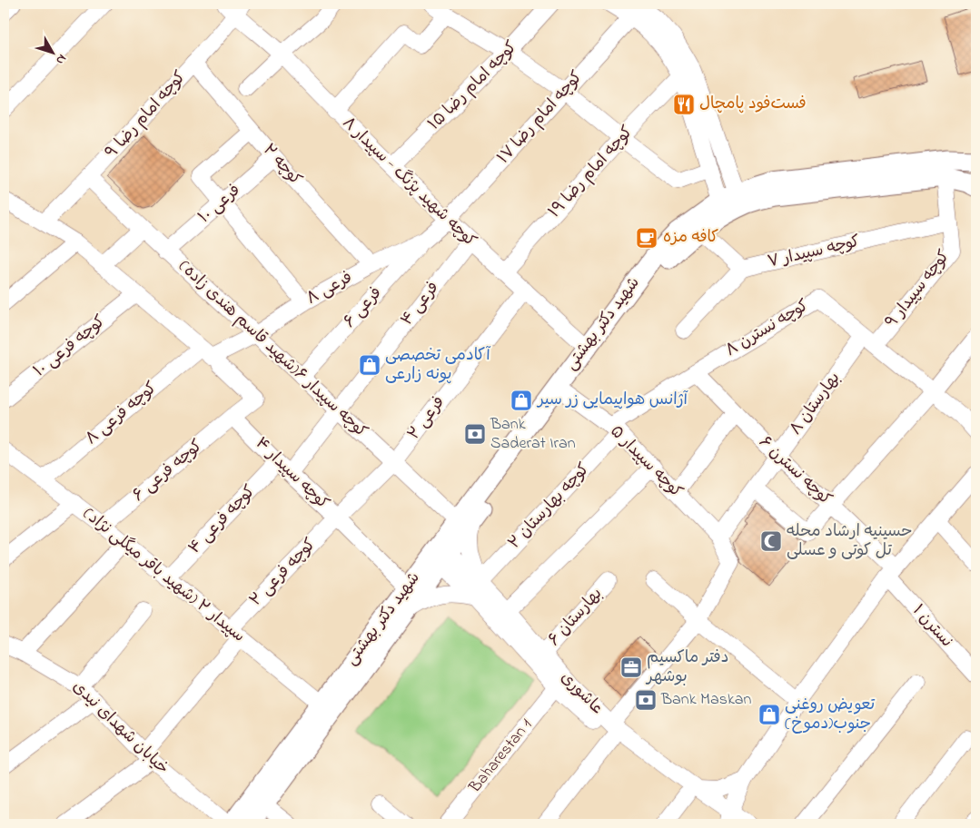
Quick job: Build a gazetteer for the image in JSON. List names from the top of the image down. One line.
{"streets":{"main road":["شهید دکتر بهشتی"],"street":["کوچه امام رضا ۱۵","کوچه امام رضا ۹","کوچه امام رضا ۱۷","کوچه ۲","کوچه امام رضا ۱۹","کوچه شهید پژنگ - سپیدار ۸","فرعی ۱۰","کوچه سپیدار ۷","فرعی ۸","کوچه سپیدار ۹","فرعی ۴","فرعی ۶","کوچه نسترن ۸","کوچه فرعی ۱۰","کوچه سپیدار ۶(شهید قاسم هندی زاده)","بهارستان ۸","کوچه فرعی ۸","فرعی ۲","کوچه سپیدار ۵","کوچه فرعی ۶","کوچه نسترن ۶","کوچه سپیدار ۴","کوچه بهارستان ۲","کوچه فرعی ۴","کوچه فرعی ۲","سپیدار ۲ (شهید باقر میگلی نژاد)","بهارستان ۶","نسترن ۱","عاشوری","خیابان شهدای نیدی","Baharestan 1"]},"crossings":[["کوچه امام رضا ۱۵","کوچه شهید پژنگ - سپیدار ۸"],["کوچه امام رضا ۹","کوچه ۲"],["کوچه امام رضا ۹","کوچه شهید پژنگ - سپیدار ۸"],["کوچه امام رضا ۹","کوچه سپیدار ۶(شهید قاسم هندی زاده)"],["کوچه امام رضا ۱۷","کوچه شهید پژنگ - سپیدار ۸"],["کوچه امام رضا ۱۷","فرعی ۸"],["کوچه ۲","فرعی ۱۰"],["کوچه ۲","فرعی ۸"],["کوچه امام رضا ۱۹","کوچه شهید پژنگ - سپیدار ۸"],["کوچه شهید پژنگ - سپیدار ۸","فرعی ۸"],["کوچه شهید پژنگ - سپیدار ۸","فرعی ۴"],["کوچه شهید پژنگ - سپیدار ۸","شهید دکتر بهشتی"],["کوچه شهید پژنگ - سپیدار ۸","فرعی ۲"],["فرعی ۱۰","کوچه سپیدار ۶(شهید قاسم هندی زاده)"],["فرعی ۸","فرعی ۶"],["فرعی ۸","کوچه سپیدار ۶(شهید قاسم هندی زاده)"],["فرعی ۸","کوچه فرعی ۸"],["کوچه سپیدار ۹","شهید دکتر بهشتی"],["کوچه سپیدار ۹","کوچه نسترن ۸"],["کوچه سپیدار ۹","بهارستان ۸"],["فرعی ۴","کوچه سپیدار ۶(شهید قاسم هندی زاده)"],["فرعی ۶","کوچه سپیدار ۶(شهید قاسم هندی زاده)"],["شهید دکتر بهشتی","کوچه سپیدار ۶(شهید قاسم هندی زاده)"],["شهید دکتر بهشتی","کوچه سپیدار ۵"],["شهید دکتر بهشتی","کوچه سپیدار ۴"],["شهید دکتر بهشتی","سپیدار ۲ (شهید باقر میگلی نژاد)"],["شهید دکتر بهشتی","عاشوری"],["شهید دکتر بهشتی","خیابان شهدای نیدی"],["کوچه نسترن ۸","بهارستان ۸"],["کوچه نسترن ۸","کوچه سپیدار ۵"],["کوچه نسترن ۸","کوچه نسترن ۶"],["کوچه نسترن ۸","کوچه بهارستان ۲"],["کوچه سپیدار ۶(شهید قاسم هندی زاده)","فرعی ۲"],["کوچه سپیدار ۶(شهید قاسم هندی زاده)","عاشوری"],["بهارستان ۸","کوچه سپیدار ۵"],["بهارستان ۸","کوچه نسترن ۶"],["کوچه فرعی ۸","سپیدار ۲ (شهید باقر میگلی نژاد)"],["فرعی ۲","کوچه سپیدار ۴"],["فرعی ۲","کوچه فرعی ۲"],["کوچه سپیدار ۵","کوچه بهارستان ۲"],["کوچه فرعی ۶","کوچه سپیدار ۴"],["کوچه فرعی ۶","سپیدار ۲ (شهید باقر میگلی نژاد)"],["کوچه نسترن ۶","نسترن ۱"],["کوچه سپیدار ۴","کوچه فرعی ۴"],["کوچه سپیدار ۴","کوچه فرعی ۲"],["کوچه بهارستان ۲","عاشوری"],["کوچه فرعی ۴","سپیدار ۲ (شهید باقر میگلی نژاد)"],["کوچه فرعی ۲","سپیدار ۲ (شهید باقر میگلی نژاد)"],["کوچه فرعی ۲","خیابان شهدای نیدی"],["بهارستان ۶","عاشوری"],["عاشوری","Baharestan 1"]],"places":{"restaurant":["فست‌فود پامچال"],"cafe":["کافه مزه"],"shop":["آکادمی تخصصی پونه زارعی","آژانس هواپیمایی زر سیر","تعويض روغنی جنوب(دموخ)"],"bank":["Bank Saderat Iran","Bank Maskan"],"mosque":["حسینیه ارشاد محله تل کوتی و عسلی"],"office":["دفتر ماکسیم بوشهر"]},"north":"bottom right"}
